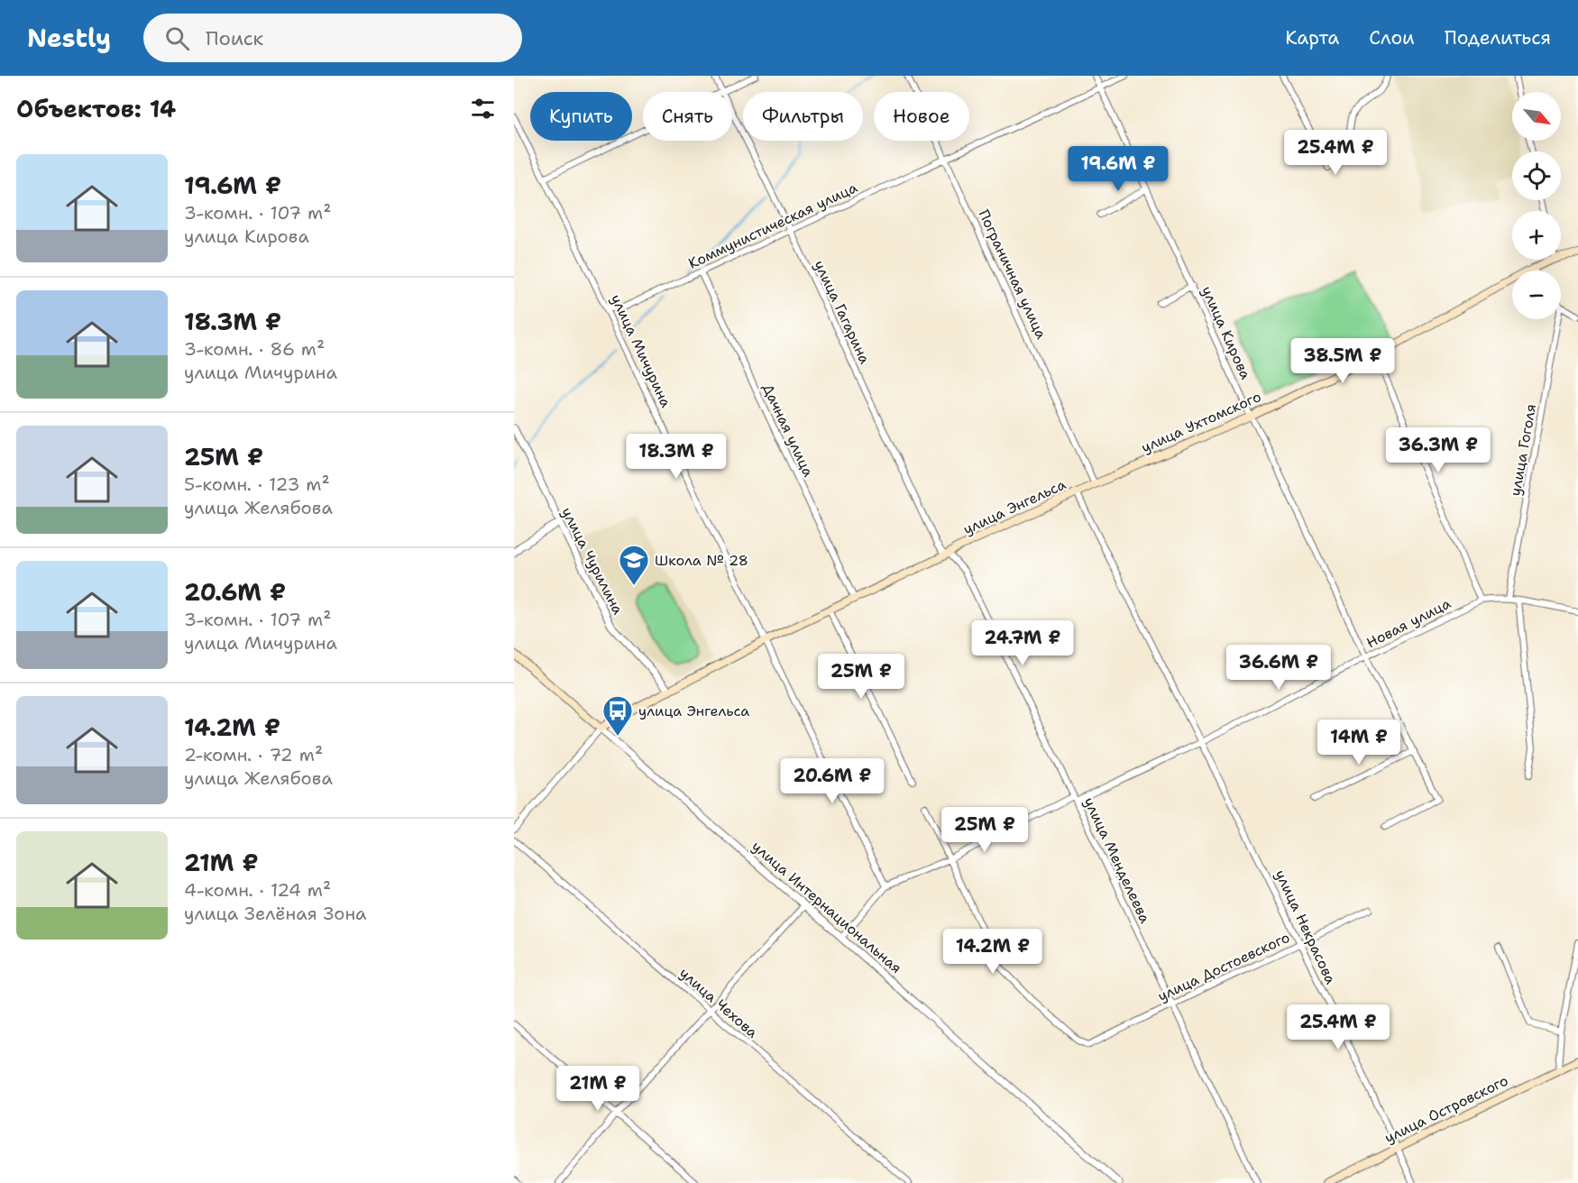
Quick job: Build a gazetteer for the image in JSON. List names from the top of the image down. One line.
{"streets":{"main road":["улица Ухтомского","улица Энгельса","улица Интернациональная","улица Островского"],"street":["Коммунистическая улица","Пограничная улица","улица Гагарина","улица Кирова","улица Мичурина","Дачная улица","улица Гоголя","улица Чурилина","Новая улица","улица Менделеева","улица Некрасова","улица Достоевского","улица Чехова"]},"crossings":[["Коммунистическая улица","Пограничная улица"],["Коммунистическая улица","улица Гагарина"],["Коммунистическая улица","улица Кирова"],["Коммунистическая улица","улица Мичурина"],["Коммунистическая улица","Дачная улица"],["Пограничная улица","улица Ухтомского"],["Пограничная улица","улица Энгельса"],["улица Гагарина","улица Энгельса"],["улица Гагарина","улица Менделеева"],["улица Кирова","улица Ухтомского"],["улица Кирова","Новая улица"],["улица Мичурина","улица Энгельса"],["улица Мичурина","Новая улица"],["улица Ухтомского","улица Энгельса"],["Дачная улица","улица Энгельса"],["улица Гоголя","Новая улица"],["улица Энгельса","улица Чурилина"],["улица Энгельса","улица Менделеева"],["улица Энгельса","улица Интернациональная"],["улица Энгельса","улица Некрасова"],["Новая улица","улица Менделеева"],["Новая улица","улица Некрасова"],["Новая улица","улица Достоевского"],["улица Менделеева","улица Достоевского"],["улица Некрасова","улица Достоевского"],["улица Некрасова","улица Островского"]],"places":{"school or university":["Школа № 28"],"bus stop":["улица Энгельса"]},"north":"bottom right","page":{"header":"Nestly","search":"Поиск","nav":["Карта","Слои","Поделиться"],"heading":"Объектов: 14","map_buttons":["+","−"],"chip":["Купить","Снять","Фильтры","Новое"],"price":["25.4M ₽","19.6M ₽","38.5M ₽","36.3M ₽","18.3M ₽","24.7M ₽","36.6M ₽","25M ₽","14M ₽","20.6M ₽","25M ₽","14.2M ₽","25.4M ₽","21M ₽"],"list":[{"name":"19.6M ₽","note":"3-комн. · 107 m² · улица Кирова"},{"name":"18.3M ₽","note":"3-комн. · 86 m² · улица Мичурина"},{"name":"25M ₽","note":"5-комн. · 123 m² · улица Желябова"},{"name":"20.6M ₽","note":"3-комн. · 107 m² · улица Мичурина"},{"name":"14.2M ₽","note":"2-комн. · 72 m² · улица Желябова"},{"name":"21M ₽","note":"4-комн. · 124 m² · улица Зелёная Зона"}]}}
